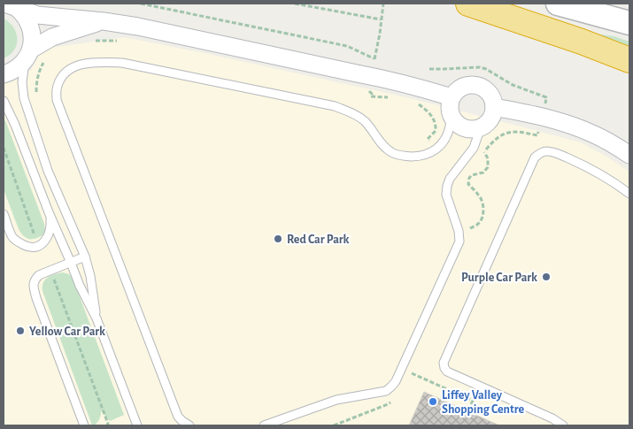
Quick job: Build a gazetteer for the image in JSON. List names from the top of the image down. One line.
{"places":["Red Car Park","Purple Car Park","Yellow Car Park","Liffey Valley Shopping Centre"]}
